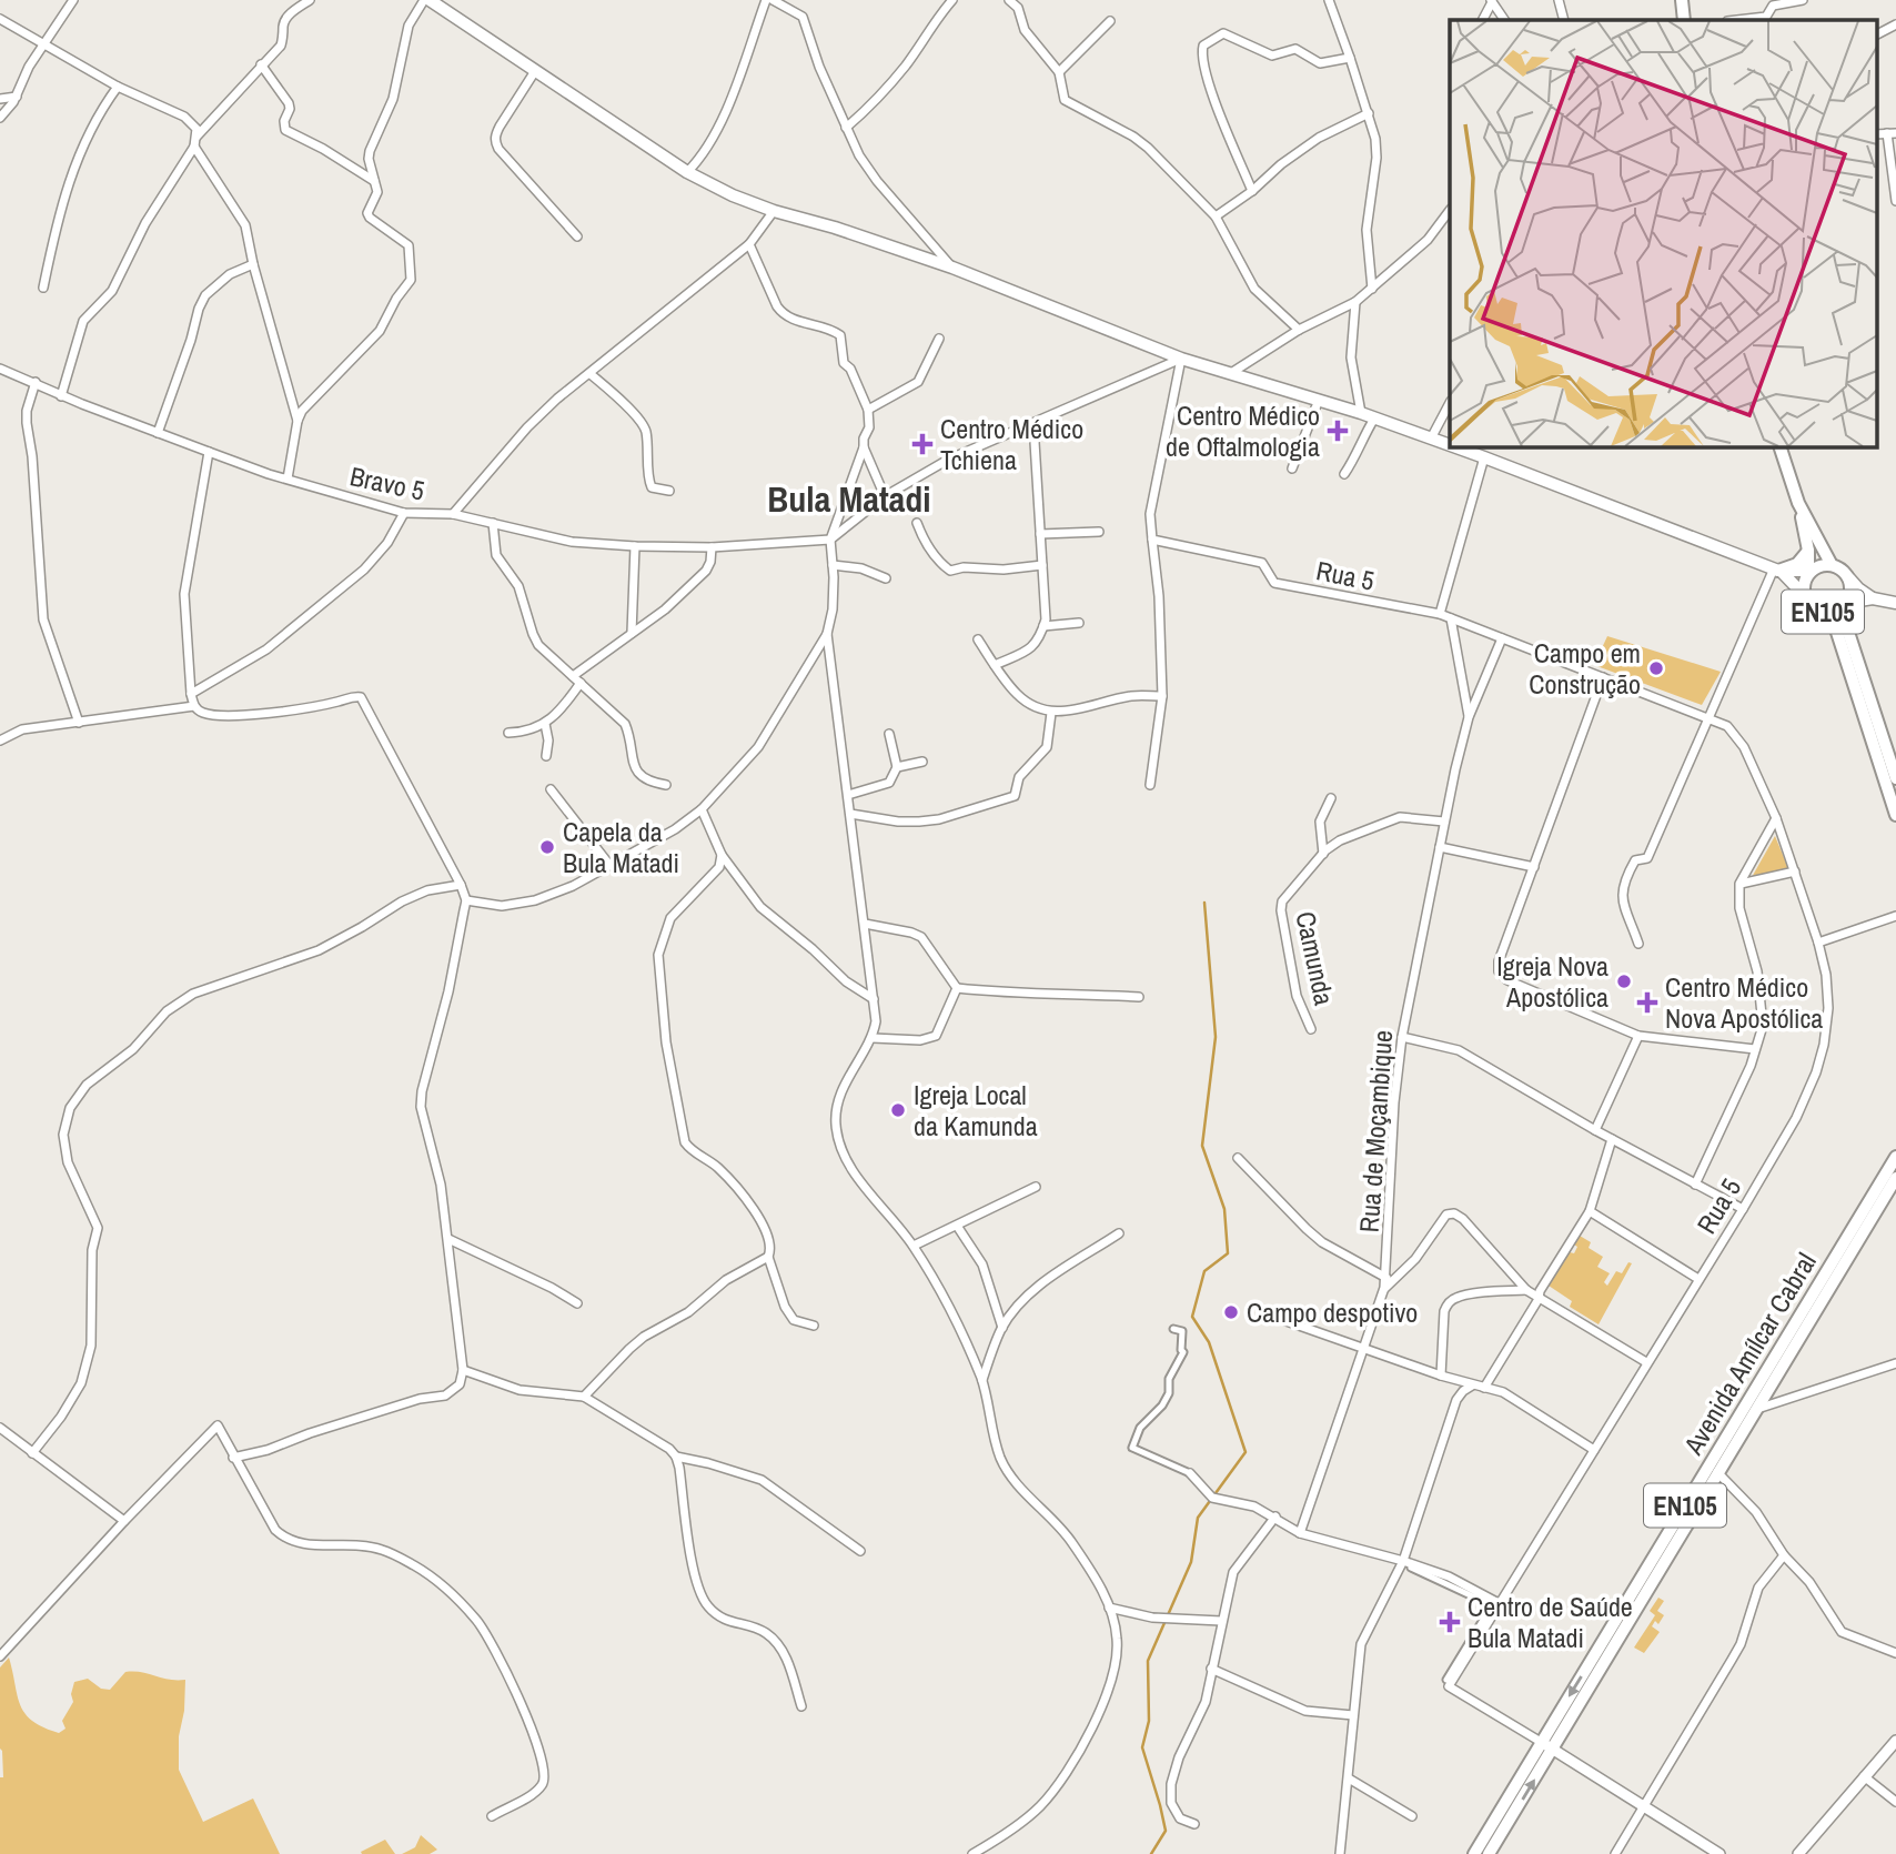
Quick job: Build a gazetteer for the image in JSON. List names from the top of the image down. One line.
{"streets":{"main road":["EN105","Avenida Amílcar Cabral"],"street":["Bravo 5","Rua 5","Camunda","Rua de Moçambique"]},"crossings":[["Rua 5","Rua de Moçambique"],["Camunda","Rua de Moçambique"]],"districts":["Bula Matadi"],"places":{"health":["Centro Médico de Oftalmologia","Centro Médico Tchiena","Centro Médico Nova Apostólica","Centro de Saúde Bula Matadi"],"other":["Campo em Construção","Capela da Bula Matadi","Igreja Nova Apostólica","Igreja Local da Kamunda","Campo despotivo"]}}
